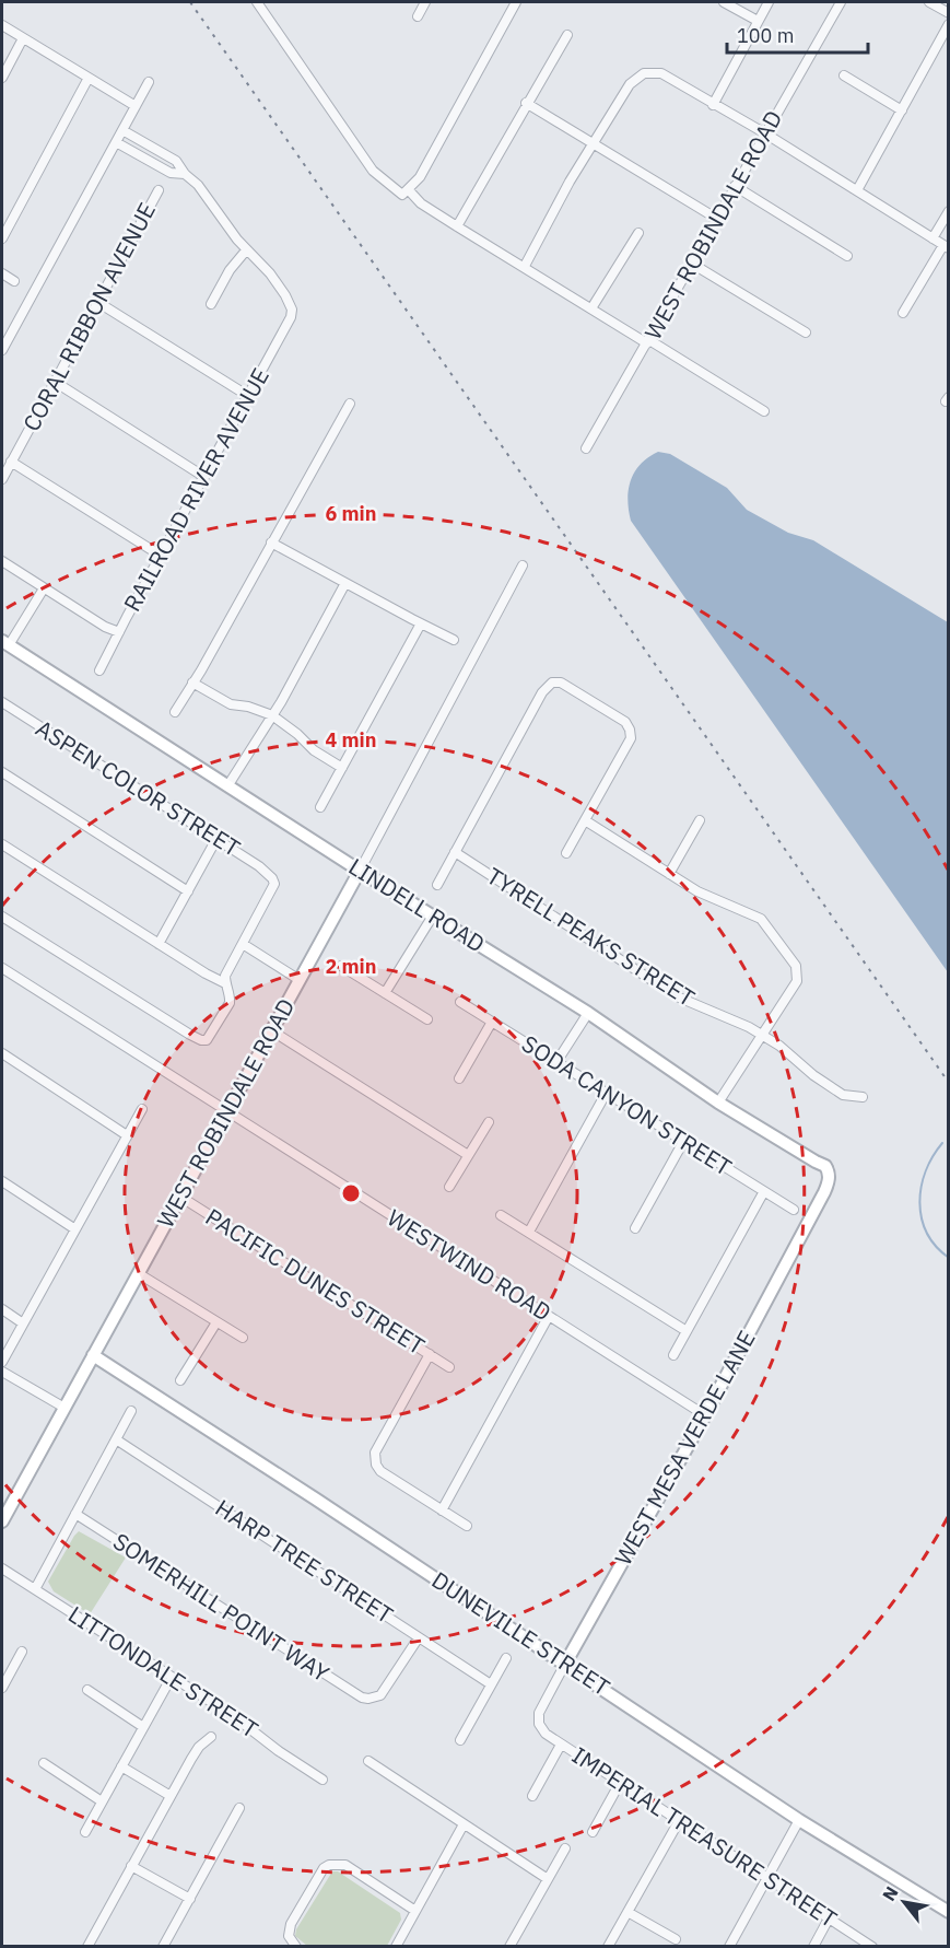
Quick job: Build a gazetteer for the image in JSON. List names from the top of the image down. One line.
{"streets":{"street":["WEST ROBINDALE ROAD","CORAL RIBBON AVENUE","RAILROAD RIVER AVENUE","ASPEN COLOR STREET","LINDELL ROAD","TYRELL PEAKS STREET","SODA CANYON STREET","WESTWIND ROAD","PACIFIC DUNES STREET","WEST MESA VERDE LANE","HARP TREE STREET","SOMERHILL POINT WAY","DUNEVILLE STREET","LITTONDALE STREET","IMPERIAL TREASURE STREET"]},"crossings":[["WEST ROBINDALE ROAD","LINDELL ROAD"],["WEST ROBINDALE ROAD","WESTWIND ROAD"],["WEST ROBINDALE ROAD","PACIFIC DUNES STREET"],["WEST ROBINDALE ROAD","DUNEVILLE STREET"],["LINDELL ROAD","WEST MESA VERDE LANE"],["WESTWIND ROAD","WEST MESA VERDE LANE"],["WEST MESA VERDE LANE","DUNEVILLE STREET"],["WEST MESA VERDE LANE","IMPERIAL TREASURE STREET"],["HARP TREE STREET","SOMERHILL POINT WAY"]],"scale_bar":"100 m","north":"top left","rings":["6 min","4 min","2 min"]}
